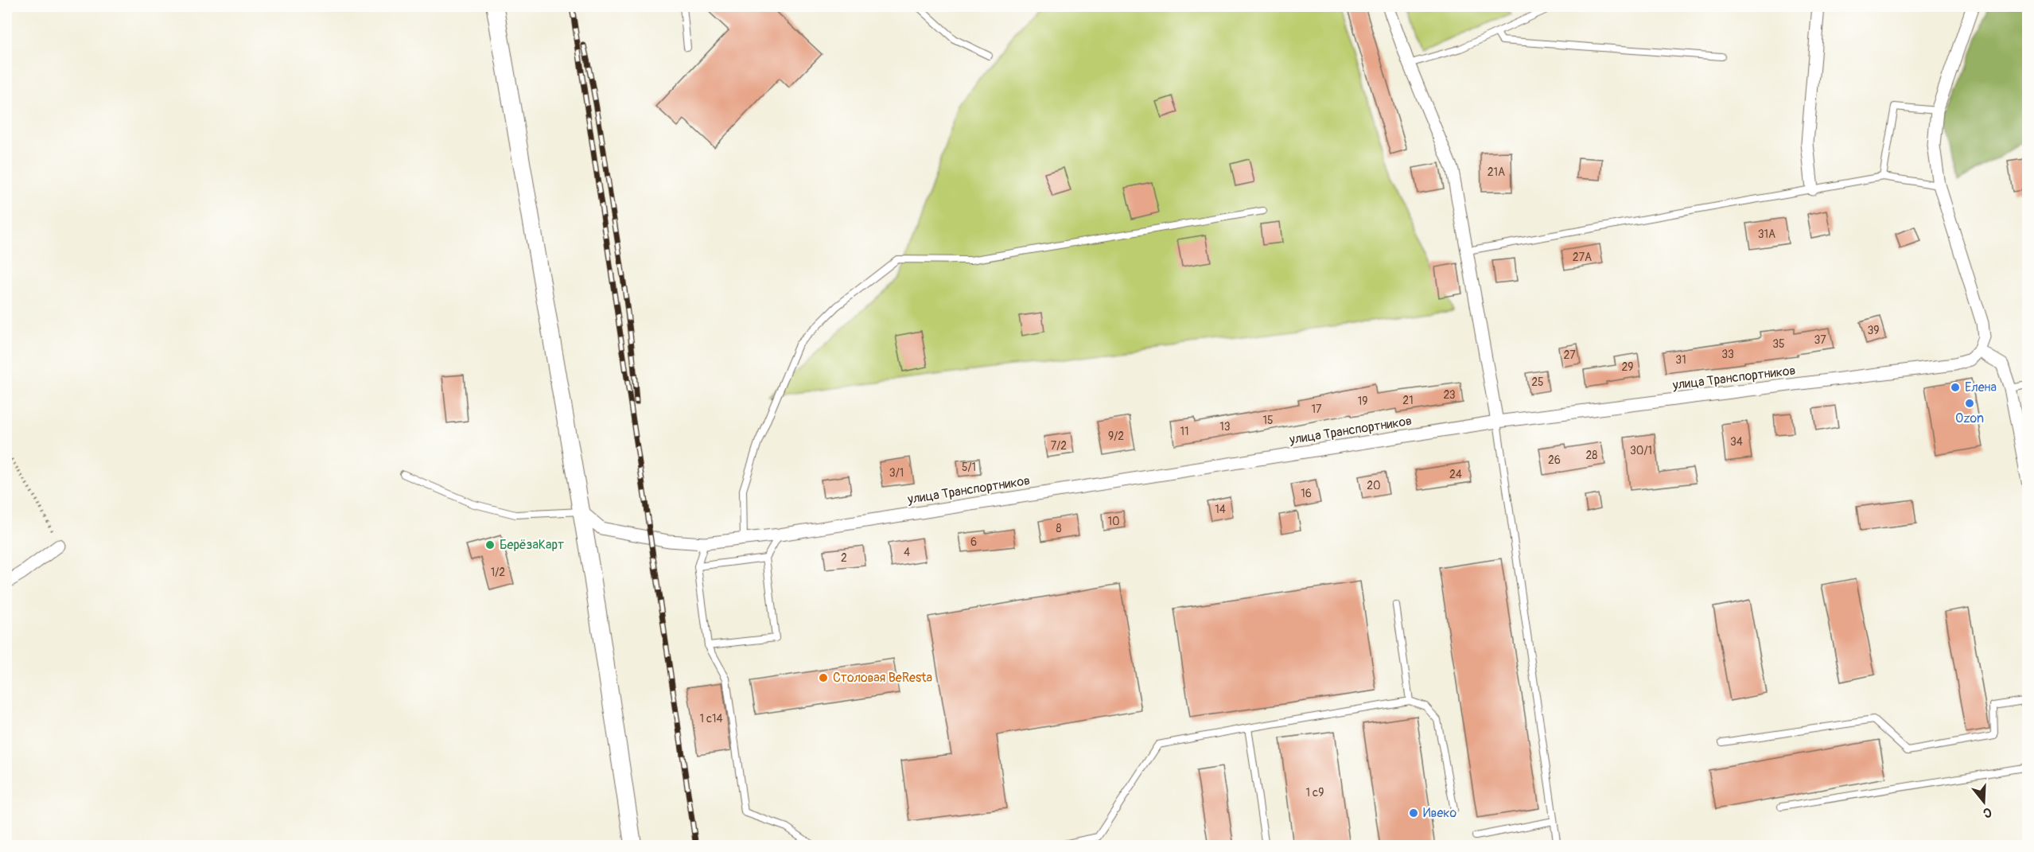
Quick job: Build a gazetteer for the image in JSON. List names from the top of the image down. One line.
{"streets":{"street":["улица Транспортников"]},"places":["Елена","Ozon","БерёзаКарт","Столовая BeResta","Ивеко"],"house_numbers":["21А","31А","27А","39","37","35","33","27","31","29","25","23","21","19","17","15","13","11","9/2","34","7/2","30/1","28","26","5/1","3/1","24","20","16","14","10","8","6","4","2","1/2","1 с14","1 с9"],"north":"bottom"}
